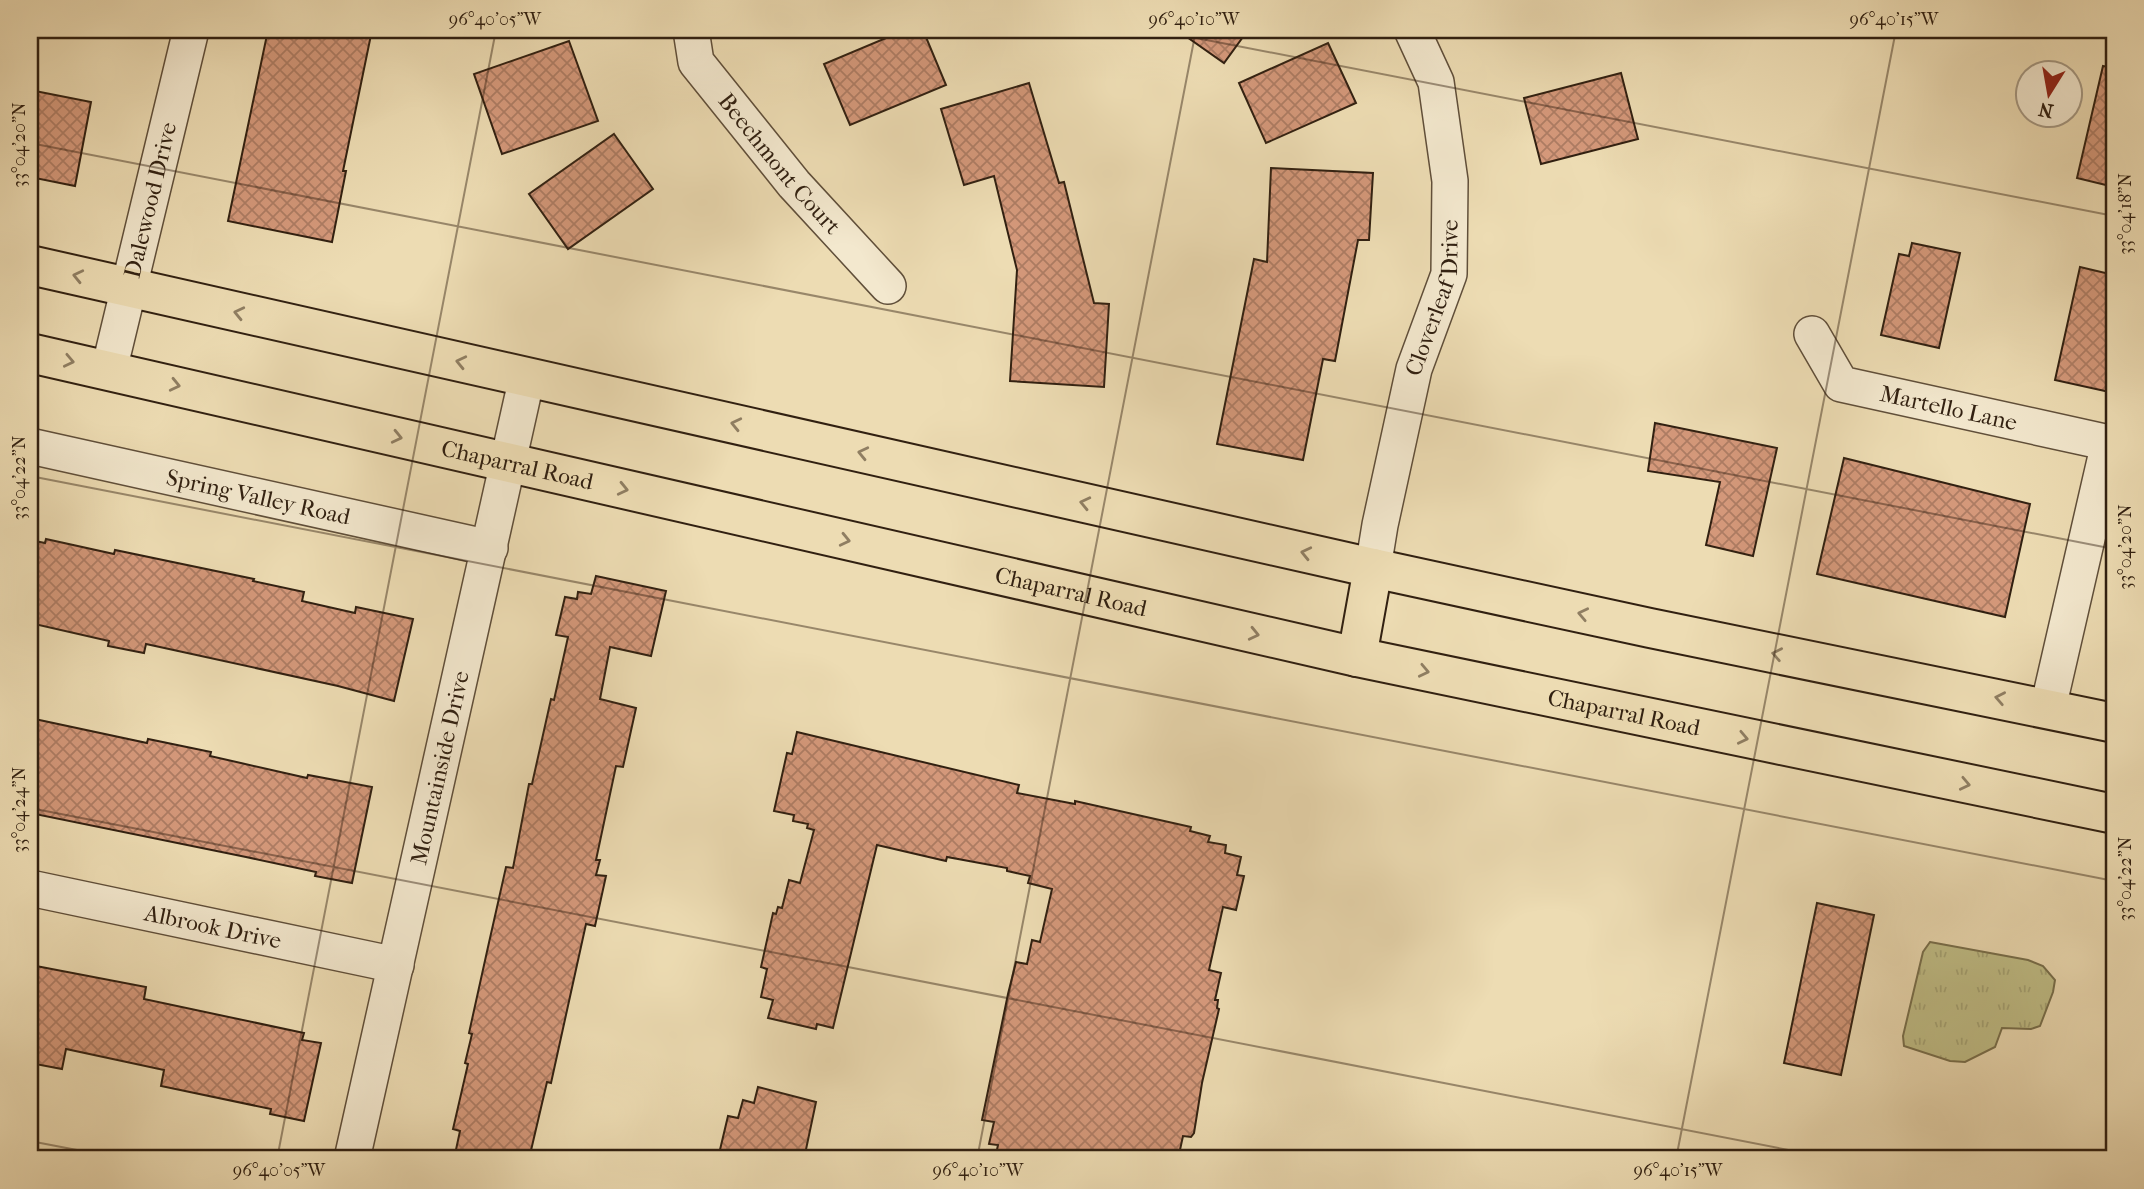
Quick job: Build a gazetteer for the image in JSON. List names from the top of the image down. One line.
{"streets":{"main road":["Chaparral Road"],"street":["Beechmont Court","Dalewood Drive","Cloverleaf Drive","Martello Lane","Spring Valley Road","Mountainside Drive","Albrook Drive"]},"crossings":[["Dalewood Drive","Chaparral Road"],["Chaparral Road","Mountainside Drive"],["Spring Valley Road","Mountainside Drive"],["Mountainside Drive","Albrook Drive"]],"north":"bottom","coordinates":["96°40'05\"W","96°40'10\"W","96°40'15\"W","33°04'20\"N","33°04'18\"N","33°04'22\"N","33°04'24\"N"]}
